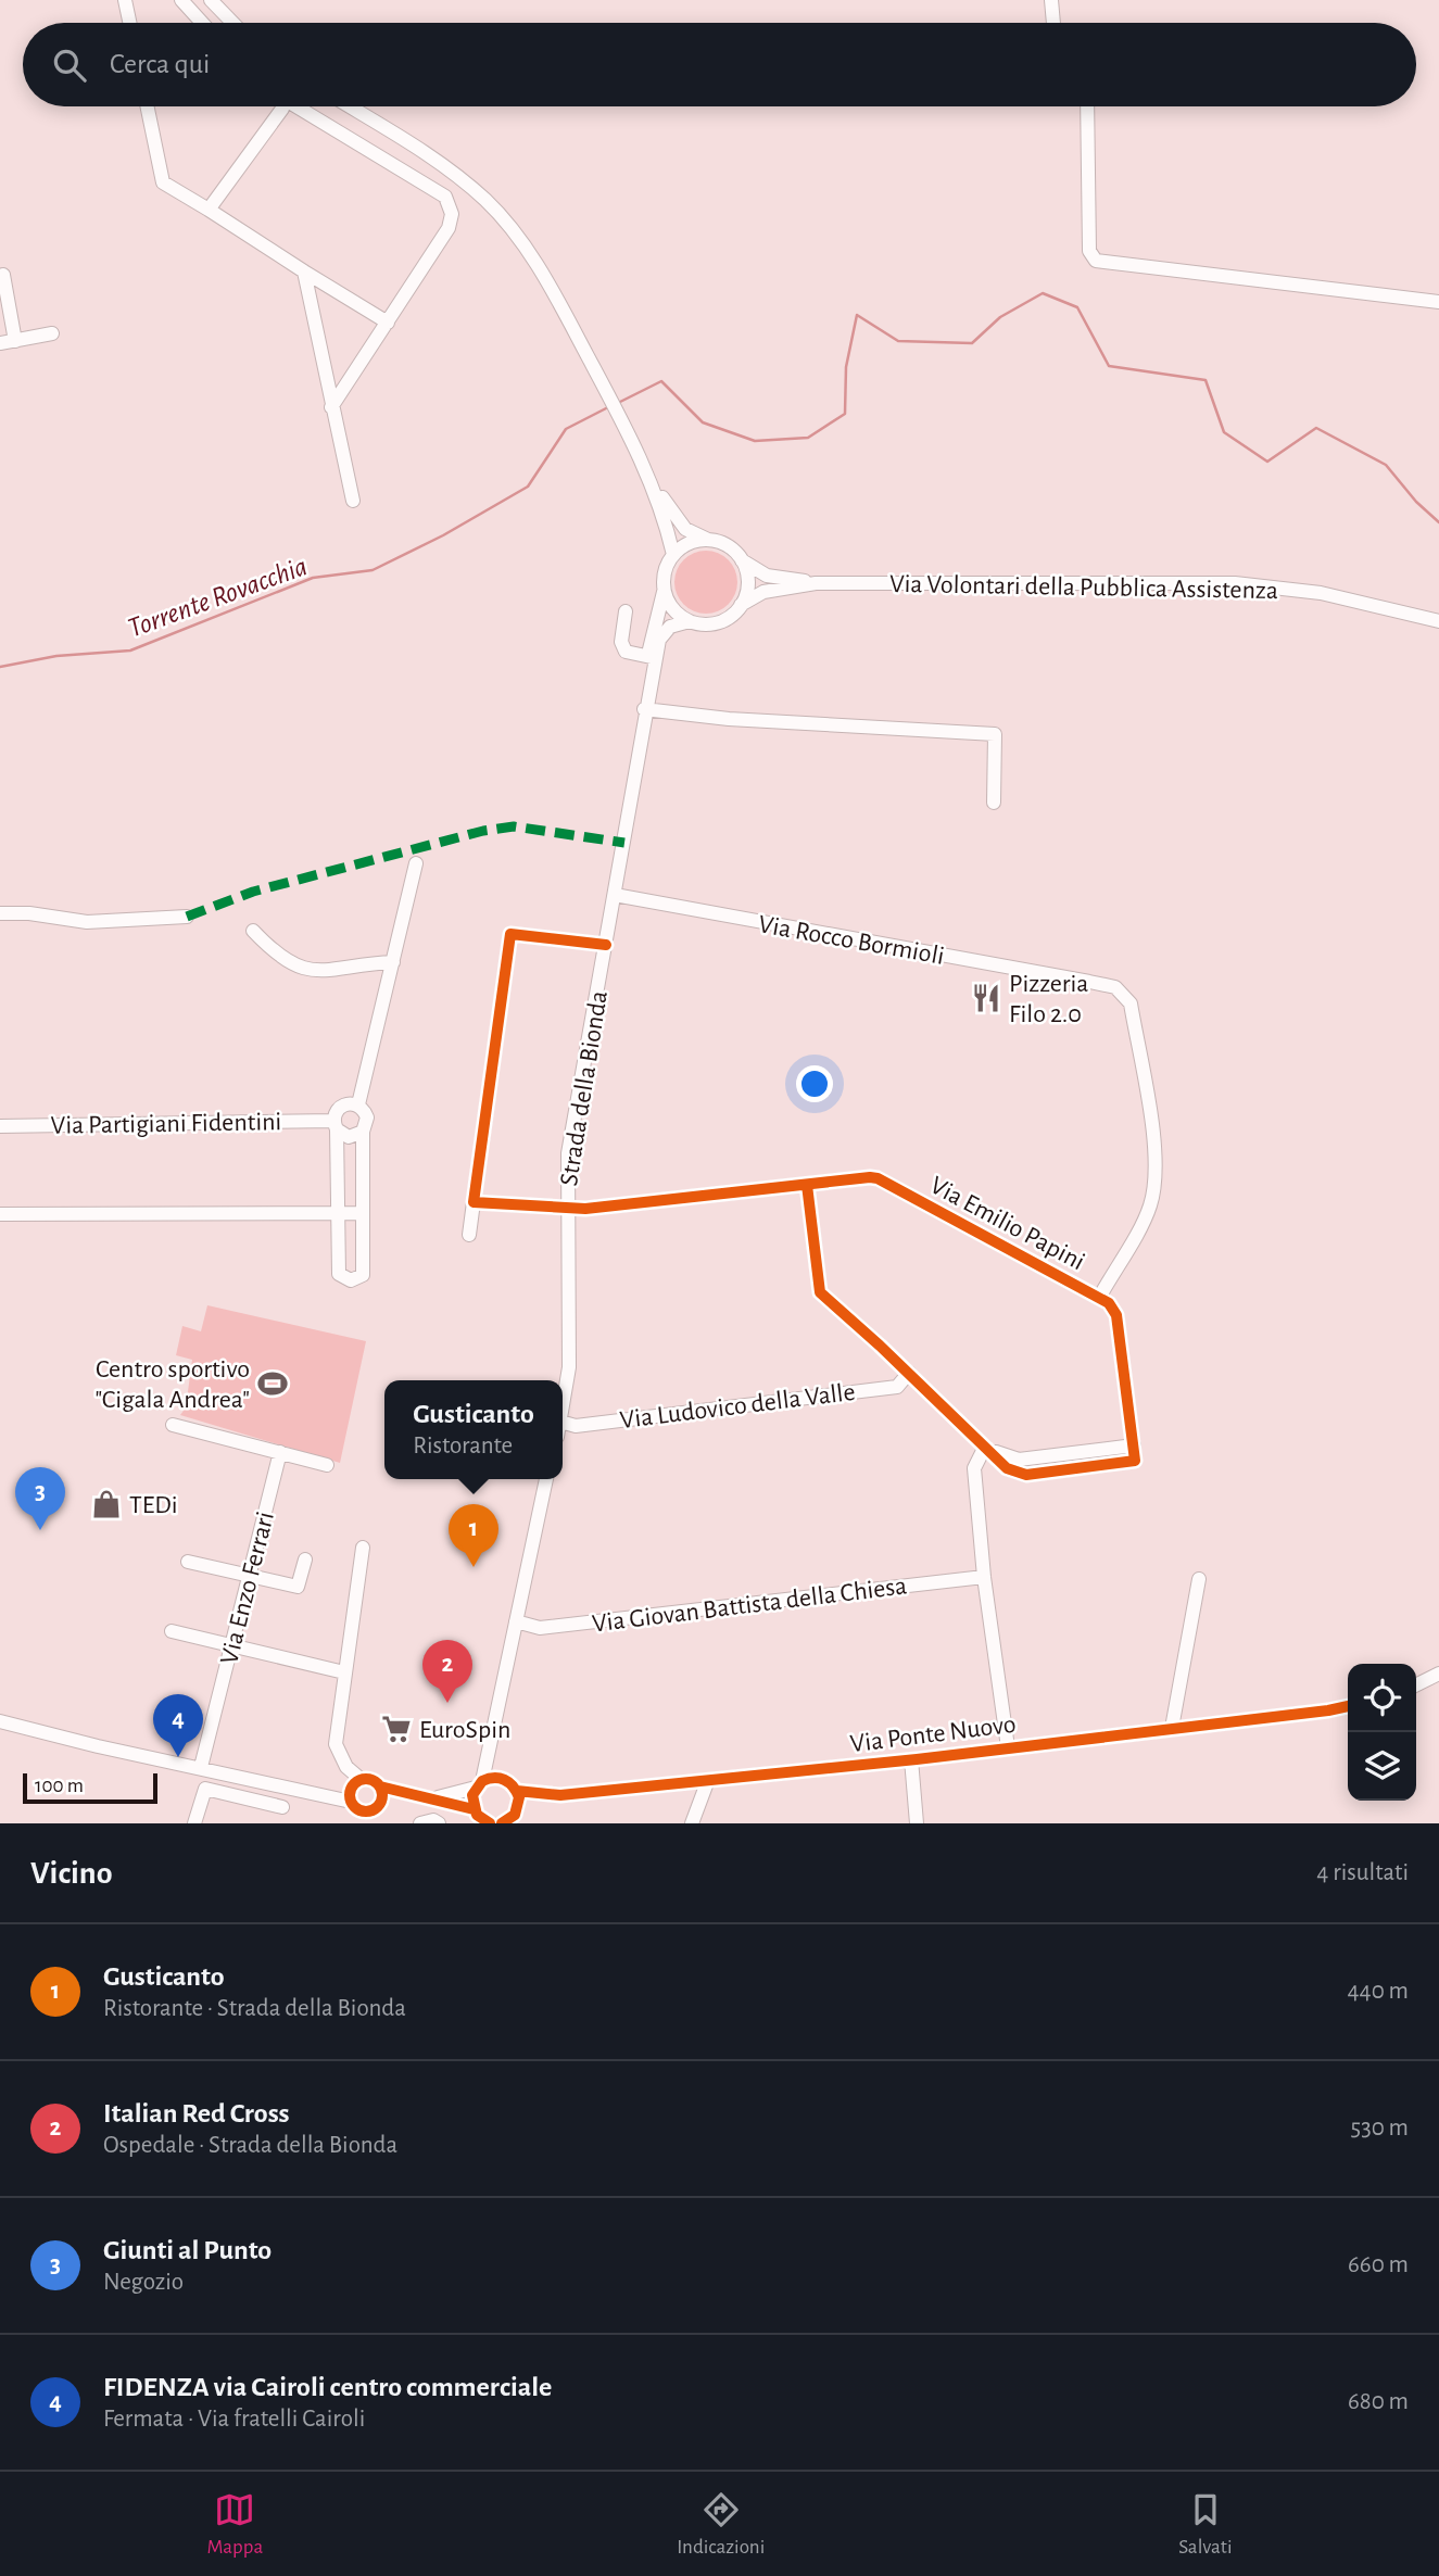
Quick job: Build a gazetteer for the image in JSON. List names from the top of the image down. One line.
{"streets":{"street":["Via Volontari della Pubblica Assistenza","Via Rocco Bormioli","Strada della Bionda","Via Partigiani Fidentini","Via Emilio Papini","Via Ludovico della Valle","Via Enzo Ferrari","Via Giovan Battista della Chiesa","Via Ponte Nuovo"]},"crossings":[["Via Volontari della Pubblica Assistenza","Strada della Bionda"],["Via Rocco Bormioli","Strada della Bionda"],["Via Rocco Bormioli","Via Emilio Papini"],["Strada della Bionda","Via Emilio Papini"]],"water":["Torrente Rovacchia"],"places":{"restaurant":["Pizzeria Filo 2.0"],"sports":["Centro sportivo \"Cigala Andrea\""],"shop":["TEDi"],"supermarket":["EuroSpin"]},"scale_bar":"100 m","page":{"search":"Cerca qui","popup":["Gusticanto","Ristorante"],"pins":["3","1","2","4"],"scale":"100 m","heading":["Vicino","4 risultati"],"list":[{"mark":"1","name":"Gusticanto","note":"Ristorante · Strada della Bionda","value":"440 m"},{"mark":"2","name":"Italian Red Cross","note":"Ospedale · Strada della Bionda","value":"530 m"},{"mark":"3","name":"Giunti al Punto","note":"Negozio","value":"660 m"},{"mark":"4","name":"FIDENZA via Cairoli centro commerciale","note":"Fermata · Via fratelli Cairoli","value":"680 m"}],"nav":["Mappa","Indicazioni","Salvati"]}}
